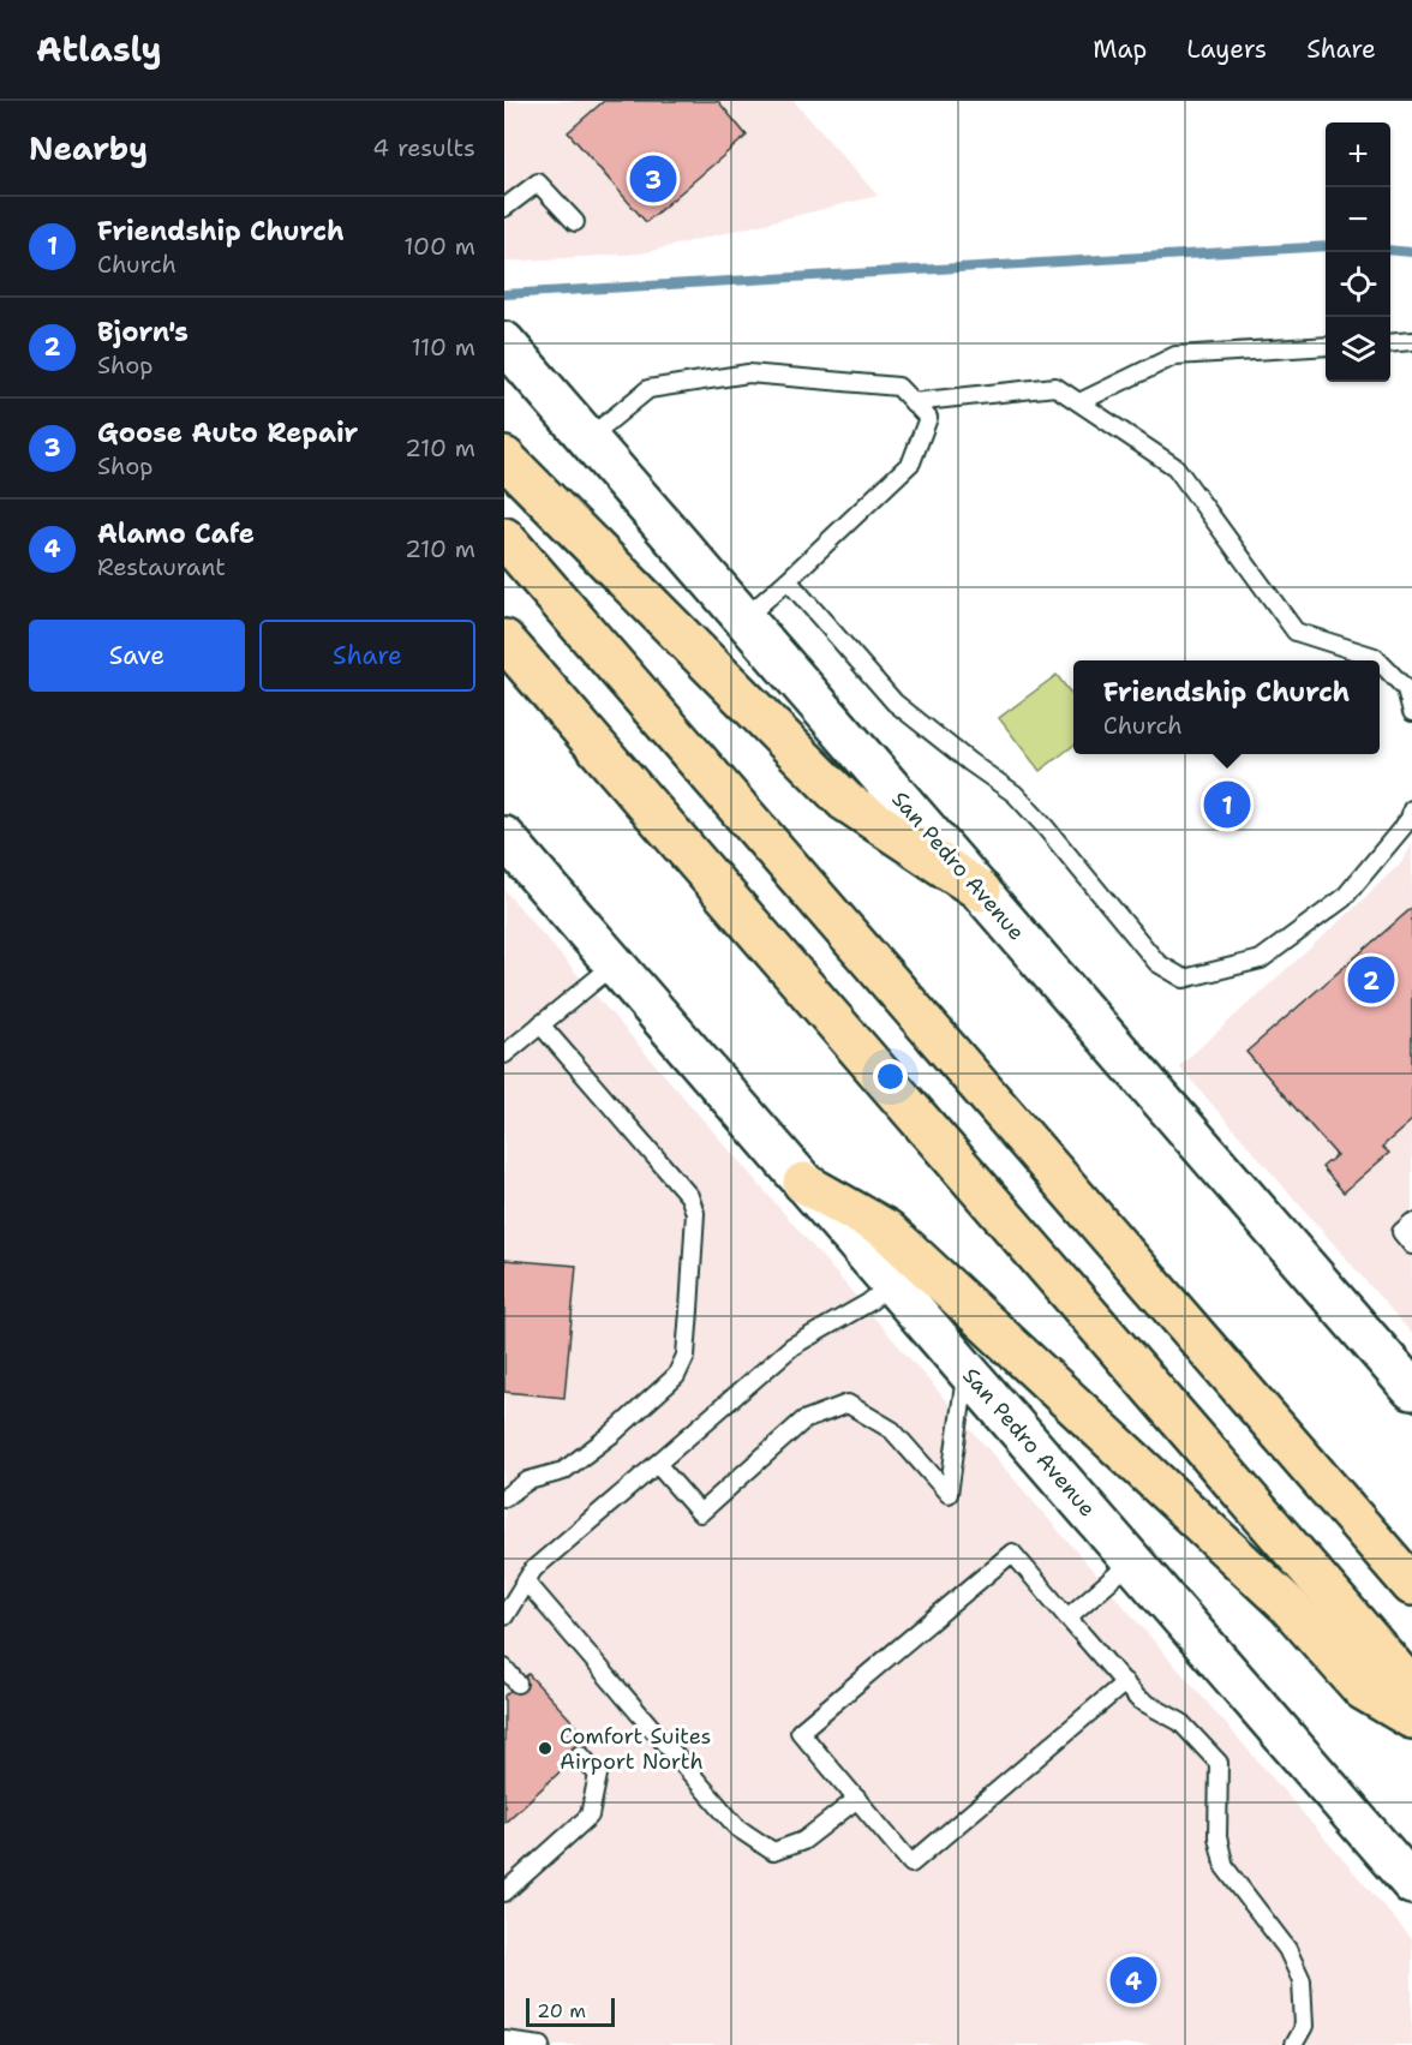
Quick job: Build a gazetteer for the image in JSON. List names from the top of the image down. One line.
{"streets":{"main road":["San Pedro Avenue"]},"places":["Comfort Suites Airport North"],"scale_bar":"20 m","page":{"header":"Atlasly","nav":["Map","Layers","Share"],"heading":["Nearby","4 results"],"map_buttons":["+","−"],"pins":["3","1","2","4"],"list":[{"mark":"1","name":"Friendship Church","note":"Church","value":"100 m"},{"mark":"2","name":"Bjorn's","note":"Shop","value":"110 m"},{"mark":"3","name":"Goose Auto Repair","note":"Shop","value":"210 m"},{"mark":"4","name":"Alamo Cafe","note":"Restaurant","value":"210 m"}],"buttons":["Save","Share"],"popup":["Friendship Church","Church"],"scale":"20 m"}}
